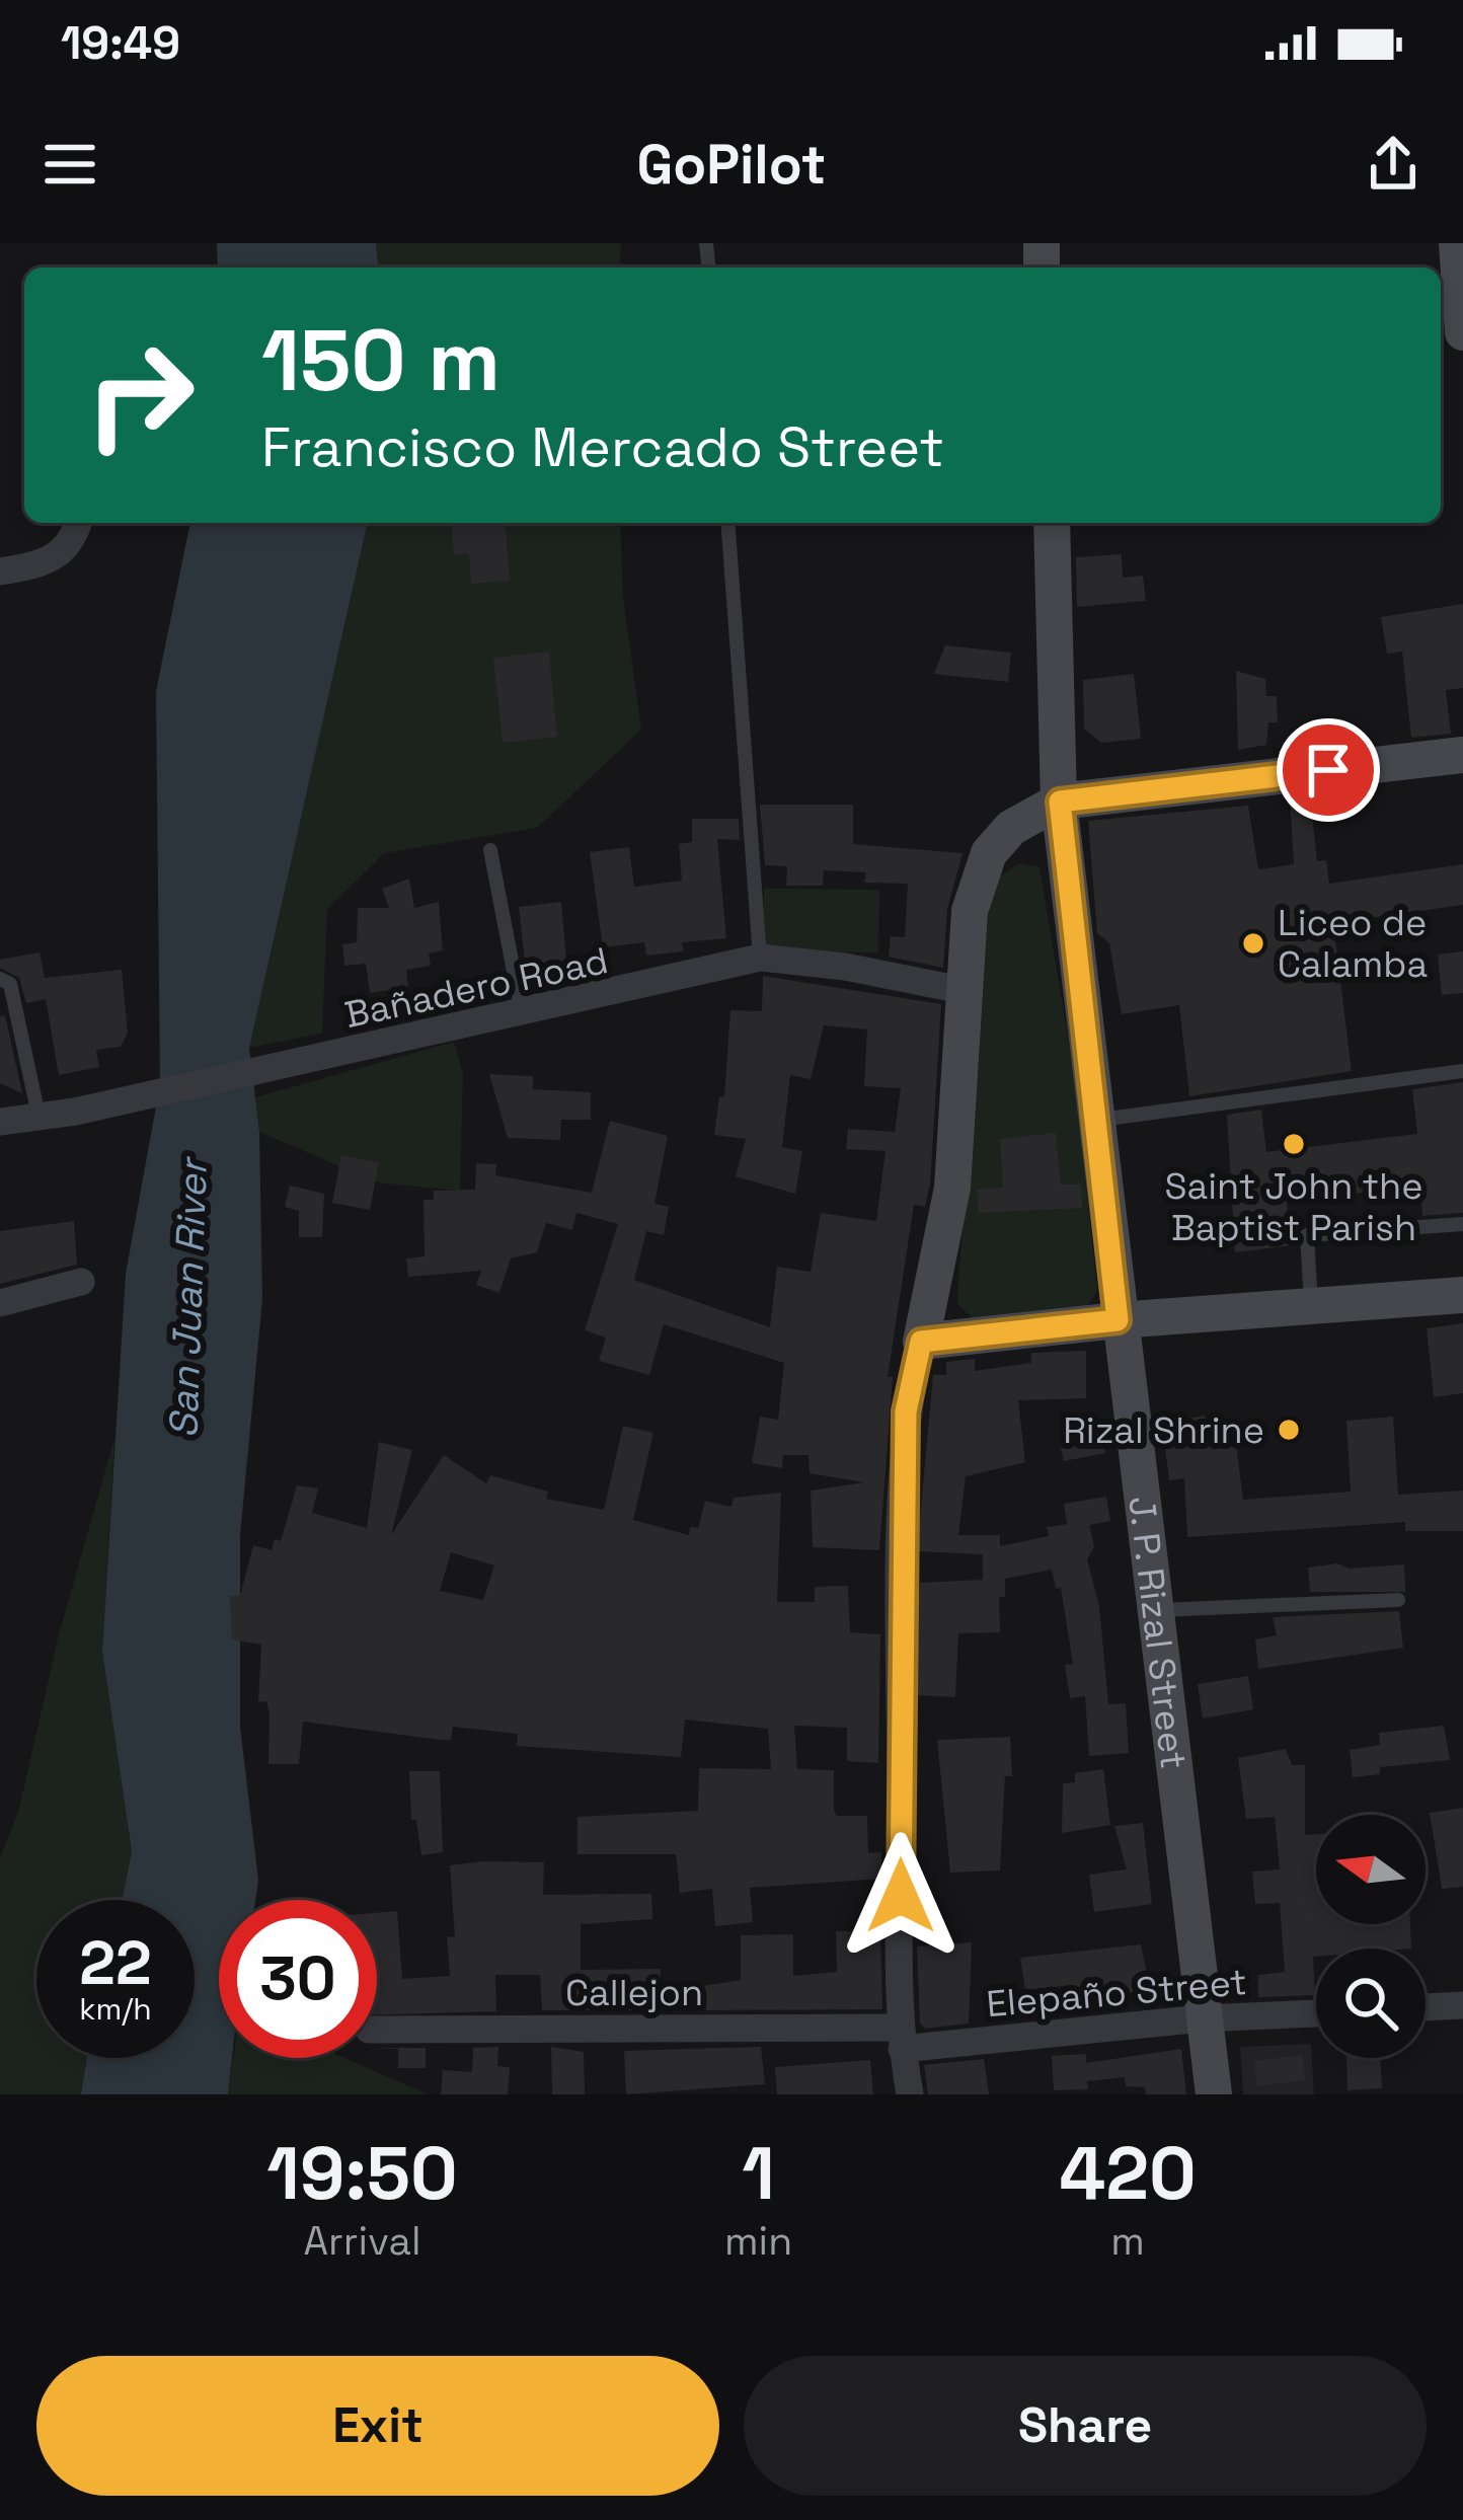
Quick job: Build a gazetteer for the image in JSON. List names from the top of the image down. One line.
{"streets":{"main road":["J. P. Rizal Street"],"street":["Bañadero Road","Callejon","Elepaño Street"]},"crossings":[["J. P. Rizal Street","Elepaño Street"],["Callejon","Elepaño Street"]],"water":["San Juan River"],"places":["Liceo de Calamba","Saint John the Baptist Parish","Rizal Shrine"],"north":"left","page":{"status":"19:49","header":"GoPilot","turn":["150 m","Francisco Mercado Street"],"speed":"22 km/h","limit":"30","eta":["19:50","Arrival","1","min","420","m"],"buttons":["Exit","Share"]}}
